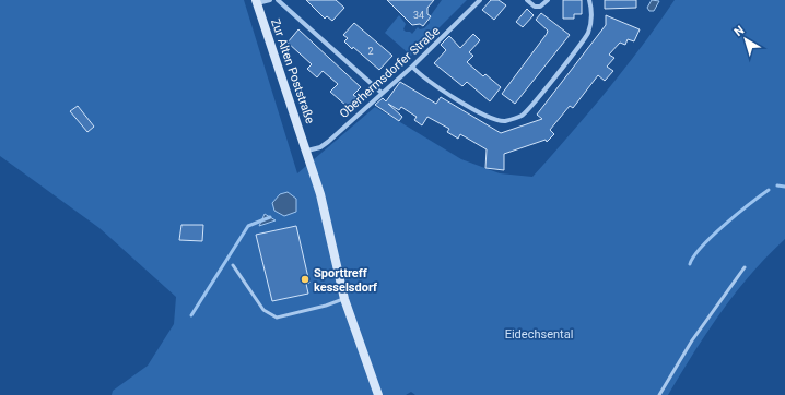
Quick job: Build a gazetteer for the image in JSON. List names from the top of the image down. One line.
{"streets":{"street":["Zur Alten Poststraße","Oberhermsdorfer Straße"]},"crossings":[["Zur Alten Poststraße","Oberhermsdorfer Straße"]],"parks":["Eidechsental"],"places":["Sporttreff kesselsdorf"],"house_numbers":["34","2"],"north":"top left"}
